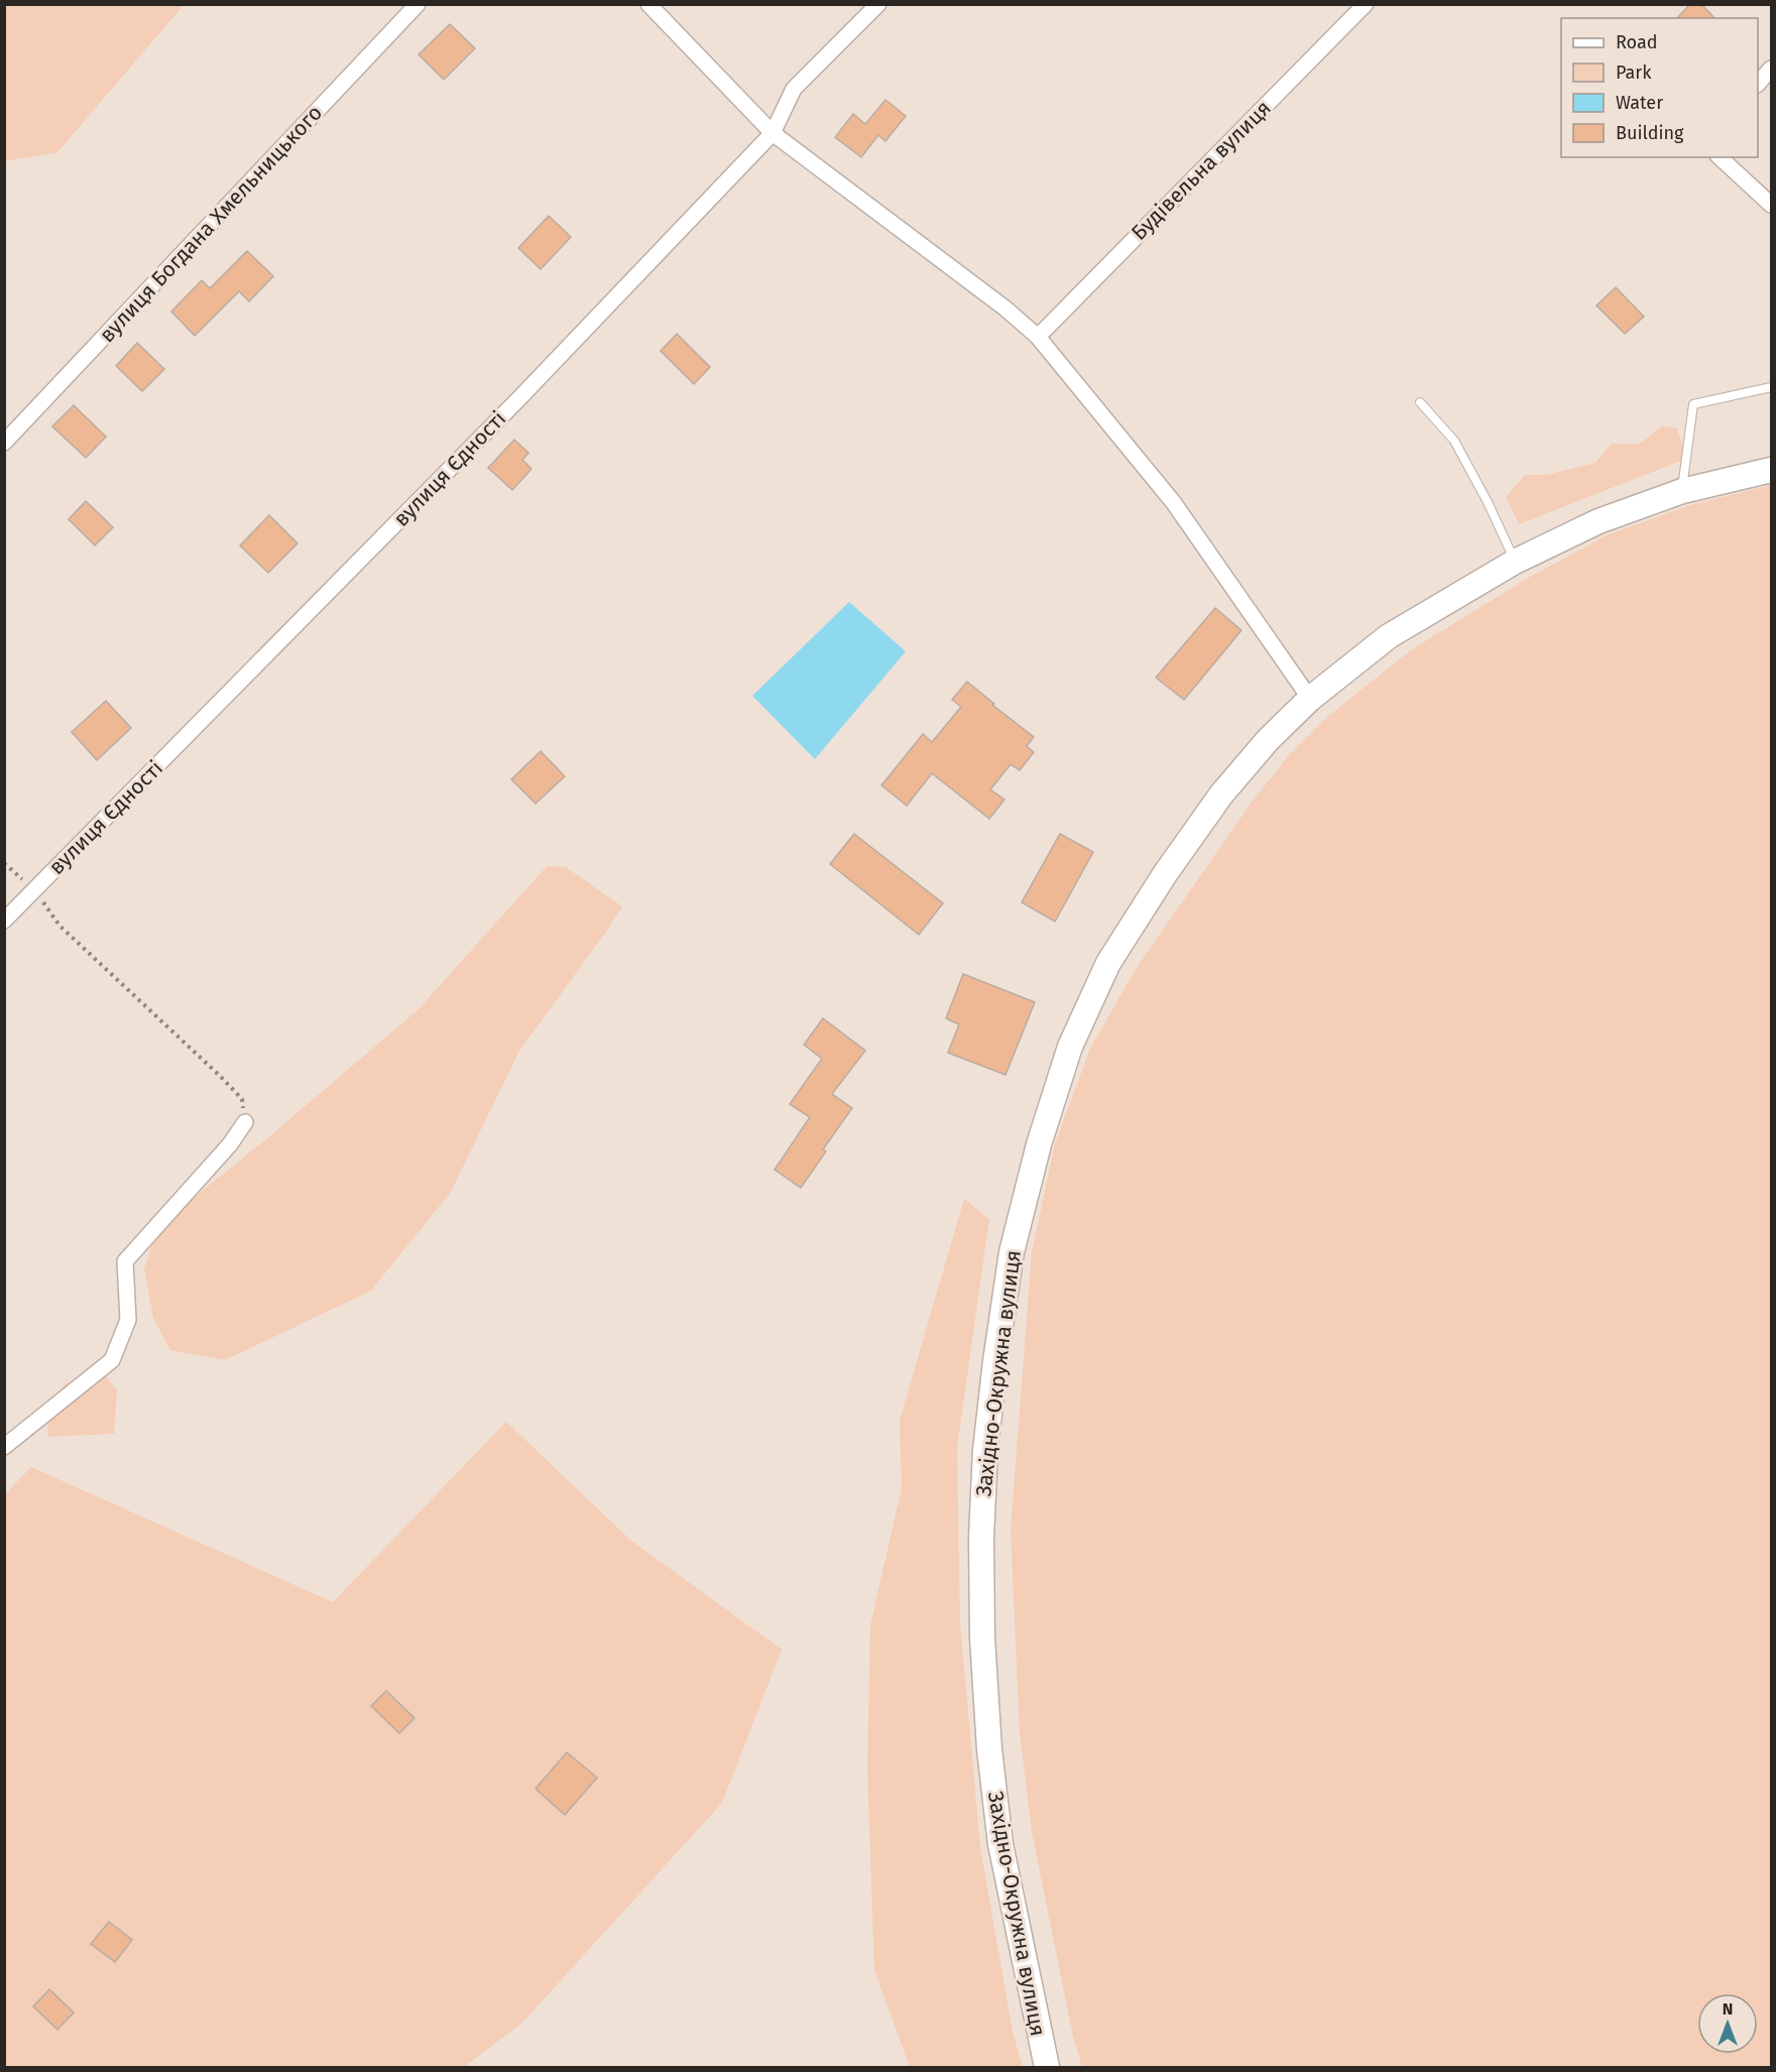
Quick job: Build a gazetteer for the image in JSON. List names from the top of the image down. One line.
{"streets":{"main road":["Західно-Окружна вулиця"],"street":["Будівельна вулиця","вулиця Богдана Хмельницького","вулиця Єдності"]},"legend":["Road","Park","Water","Building"],"north":"top"}
